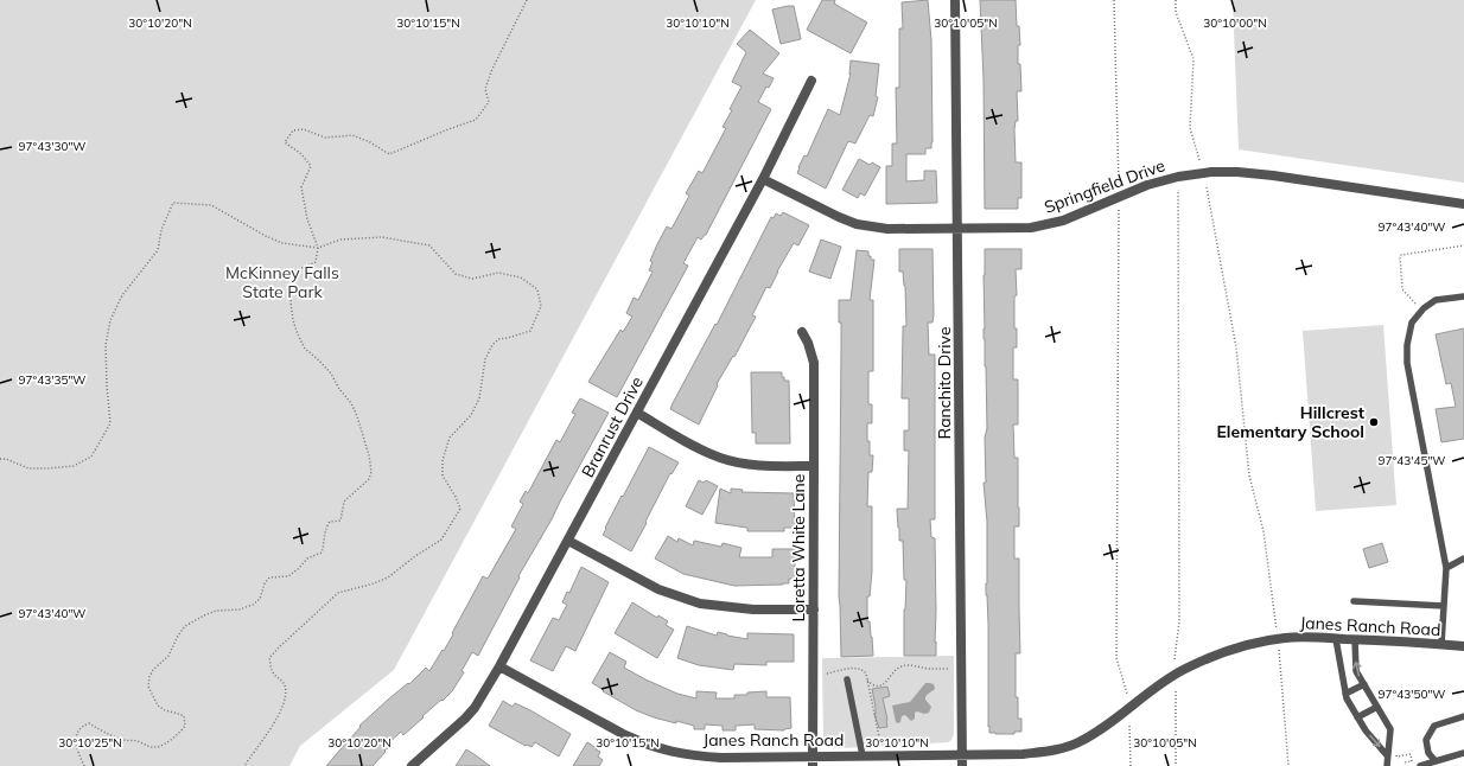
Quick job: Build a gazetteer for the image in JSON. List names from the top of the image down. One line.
{"streets":{"street":["Springfield Drive","Ranchito Drive","Branrust Drive","Loretta White Lane","Janes Ranch Road"]},"crossings":[["Springfield Drive","Ranchito Drive"],["Springfield Drive","Branrust Drive"],["Ranchito Drive","Janes Ranch Road"],["Branrust Drive","Janes Ranch Road"],["Loretta White Lane","Janes Ranch Road"]],"parks":["McKinney Falls State Park"],"places":["Hillcrest Elementary School"],"coordinates":["30°10'20\"N","30°10'15\"N","30°10'10\"N","30°10'05\"N","30°10'00\"N","97°43'30\"W","97°43'40\"W","97°43'35\"W","97°43'45\"W","97°43'50\"W","30°10'25\"N"]}
